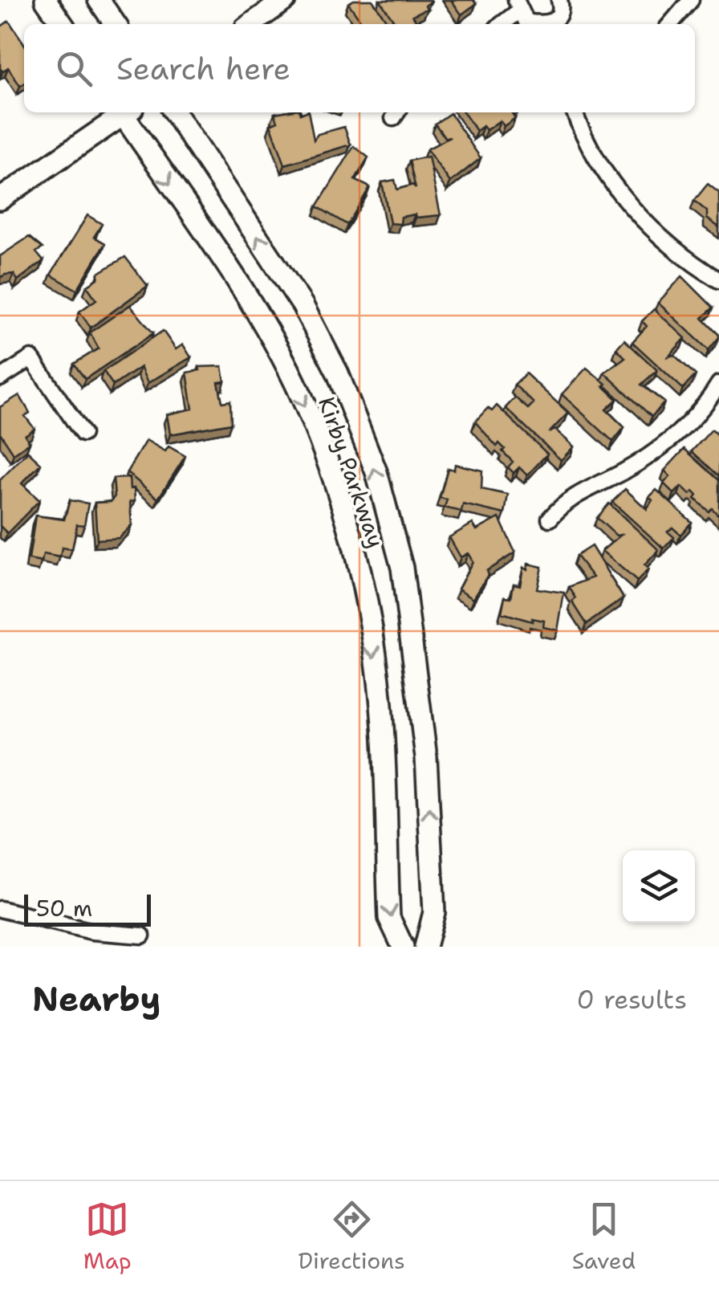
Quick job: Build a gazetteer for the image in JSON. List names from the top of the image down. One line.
{"streets":{"main road":["Kirby Parkway"]},"scale_bar":"50 m","page":{"search":"Search here","scale":"50 m","heading":["Nearby","0 results"],"nav":["Map","Directions","Saved"]}}
